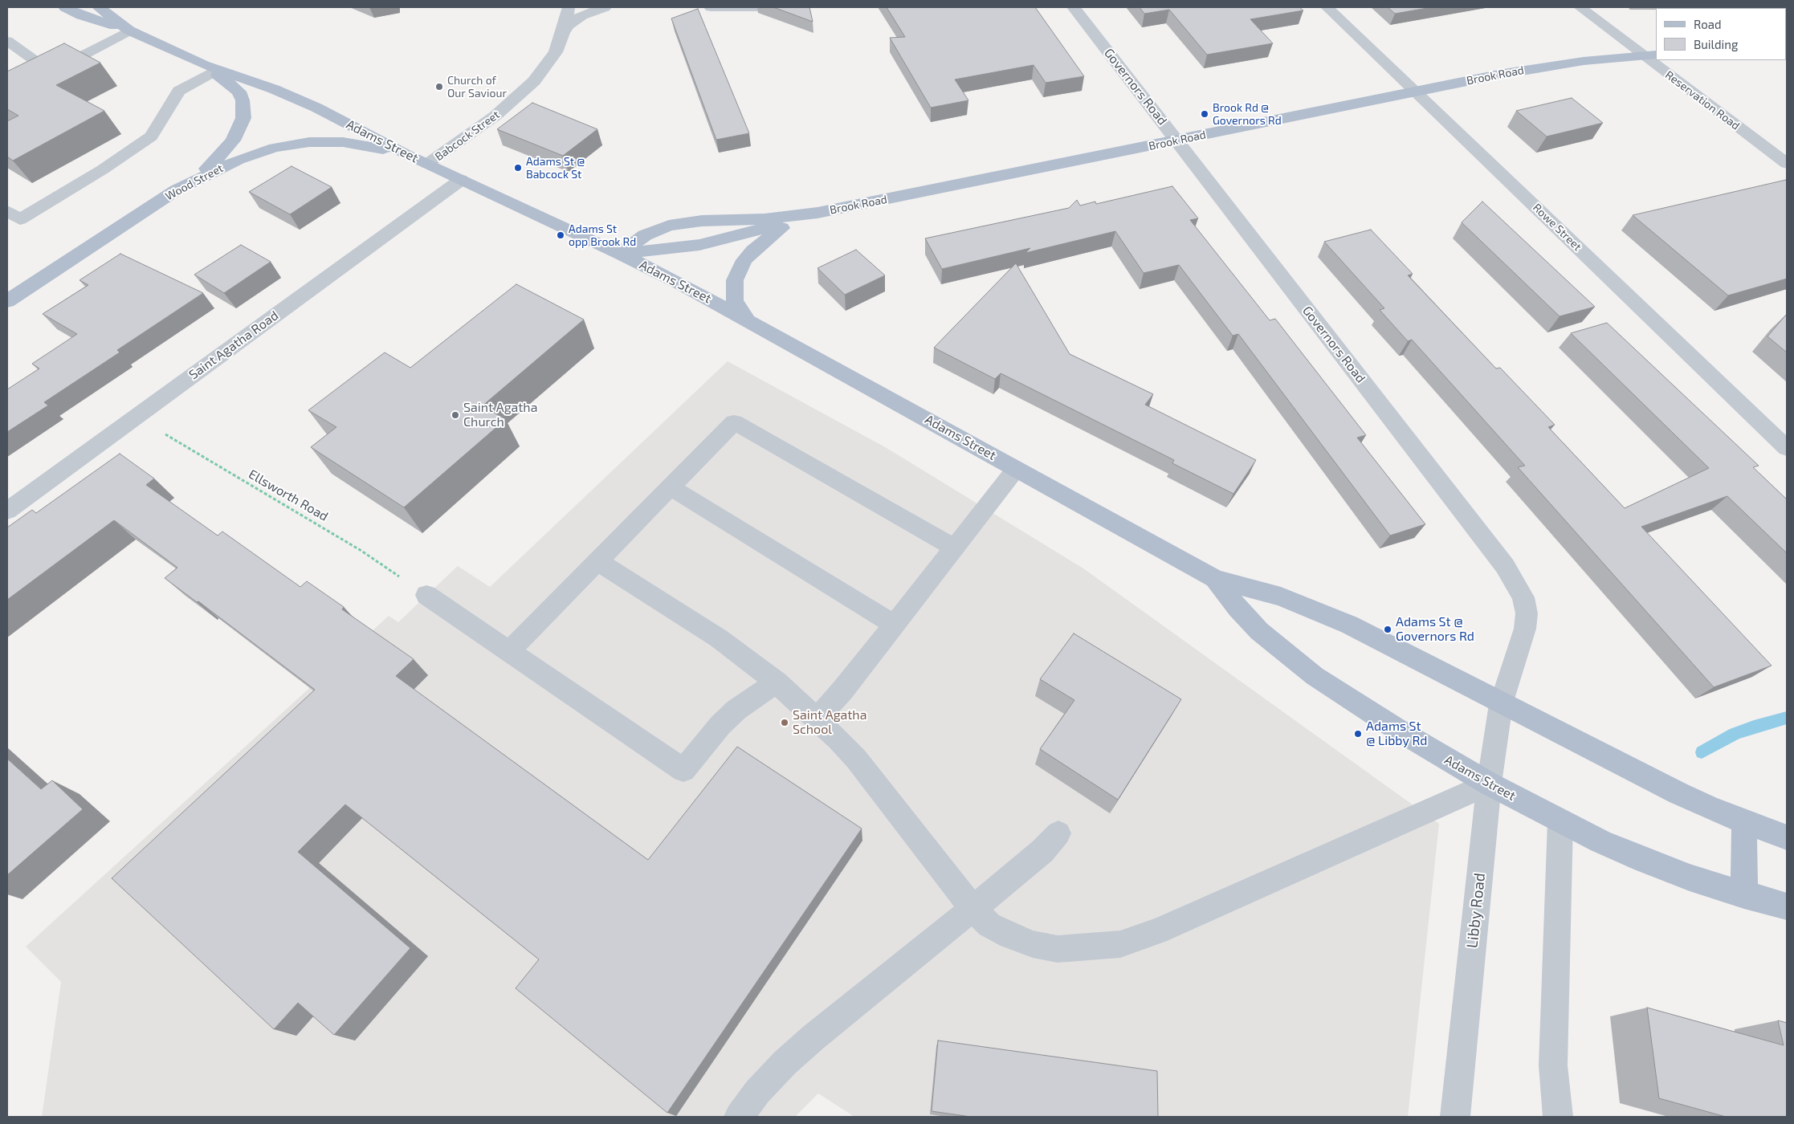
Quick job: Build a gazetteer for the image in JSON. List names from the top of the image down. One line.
{"streets":{"main road":["Brook Road","Adams Street","Wood Street"],"street":["Governors Road","Reservation Road","Babcock Street","Rowe Street","Saint Agatha Road","Libby Road"],"path":["Ellsworth Road"]},"crossings":[["Brook Road","Governors Road"],["Brook Road","Reservation Road"],["Brook Road","Adams Street"],["Brook Road","Rowe Street"],["Governors Road","Adams Street"],["Governors Road","Libby Road"],["Babcock Street","Adams Street"],["Adams Street","Wood Street"],["Adams Street","Saint Agatha Road"],["Adams Street","Libby Road"],["Saint Agatha Road","Ellsworth Road"]],"places":["Church of Our Saviour","Brook Rd @ Governors Rd","Adams St @ Babcock St","Adams St opp Brook Rd","Saint Agatha Church","Adams St @ Governors Rd","Saint Agatha School","Adams St @ Libby Rd"],"legend":["Road","Building"]}
